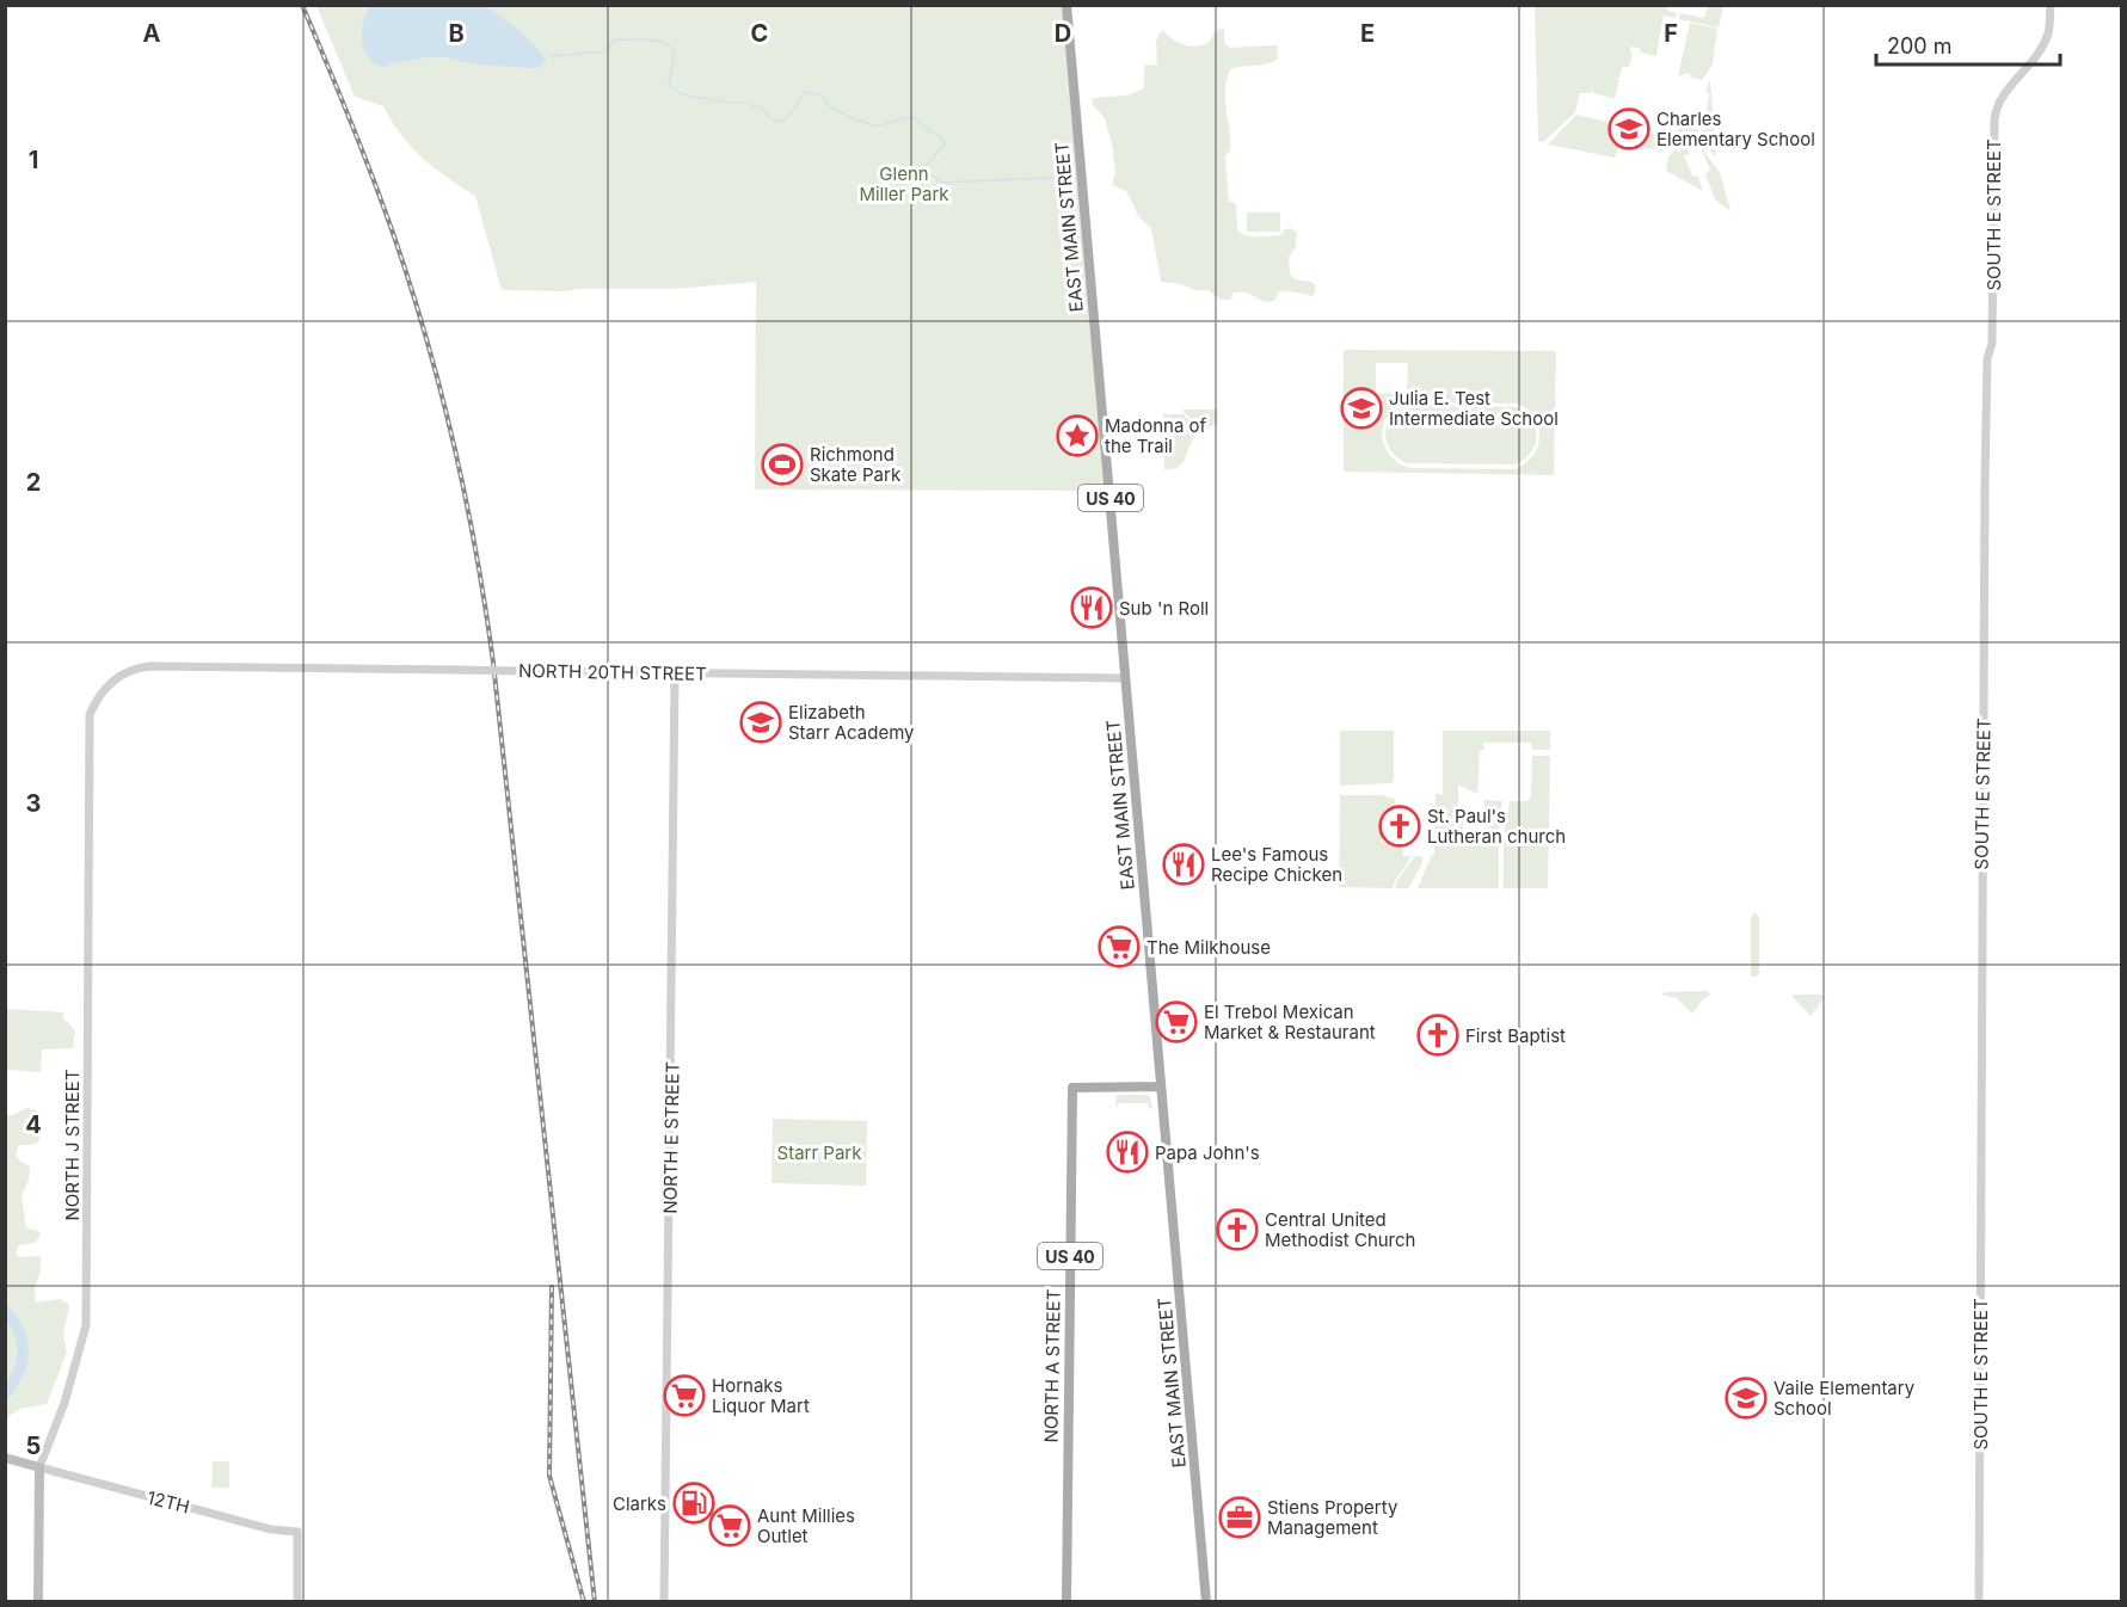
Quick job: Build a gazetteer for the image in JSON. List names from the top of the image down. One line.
{"streets":{"main road":["EAST MAIN STREET","US 40","NORTH J STREET","NORTH A STREET"],"street":["SOUTH E STREET","NORTH 20TH STREET","NORTH E STREET","12TH"]},"crossings":[["EAST MAIN STREET","NORTH 20TH STREET"],["EAST MAIN STREET","NORTH A STREET"],["NORTH 20TH STREET","NORTH E STREET"],["NORTH 20TH STREET","NORTH J STREET"],["NORTH J STREET","12TH"]],"parks":["Glenn Miller Park","Starr Park"],"places":{"school or university":["Charles Elementary School","Julia E. Test Intermediate School","Elizabeth Starr Academy","Vaile Elementary School"],"place":["Madonna of the Trail"],"sports":["Richmond Skate Park"],"restaurant":["Sub 'n Roll","Lee's Famous Recipe Chicken","Papa John's"],"church":["St. Paul's Lutheran church","First Baptist","Central United Methodist Church"],"supermarket":["The Milkhouse","El Trebol Mexican Market & Restaurant","Hornaks Liquor Mart","Aunt Millies Outlet"],"fuel station":["Clarks"],"office":["Stiens Property Management"]},"scale_bar":"200 m","grid":{"columns":["A","B","C","D","E","F"],"rows":["1","2","3","4","5"]}}
